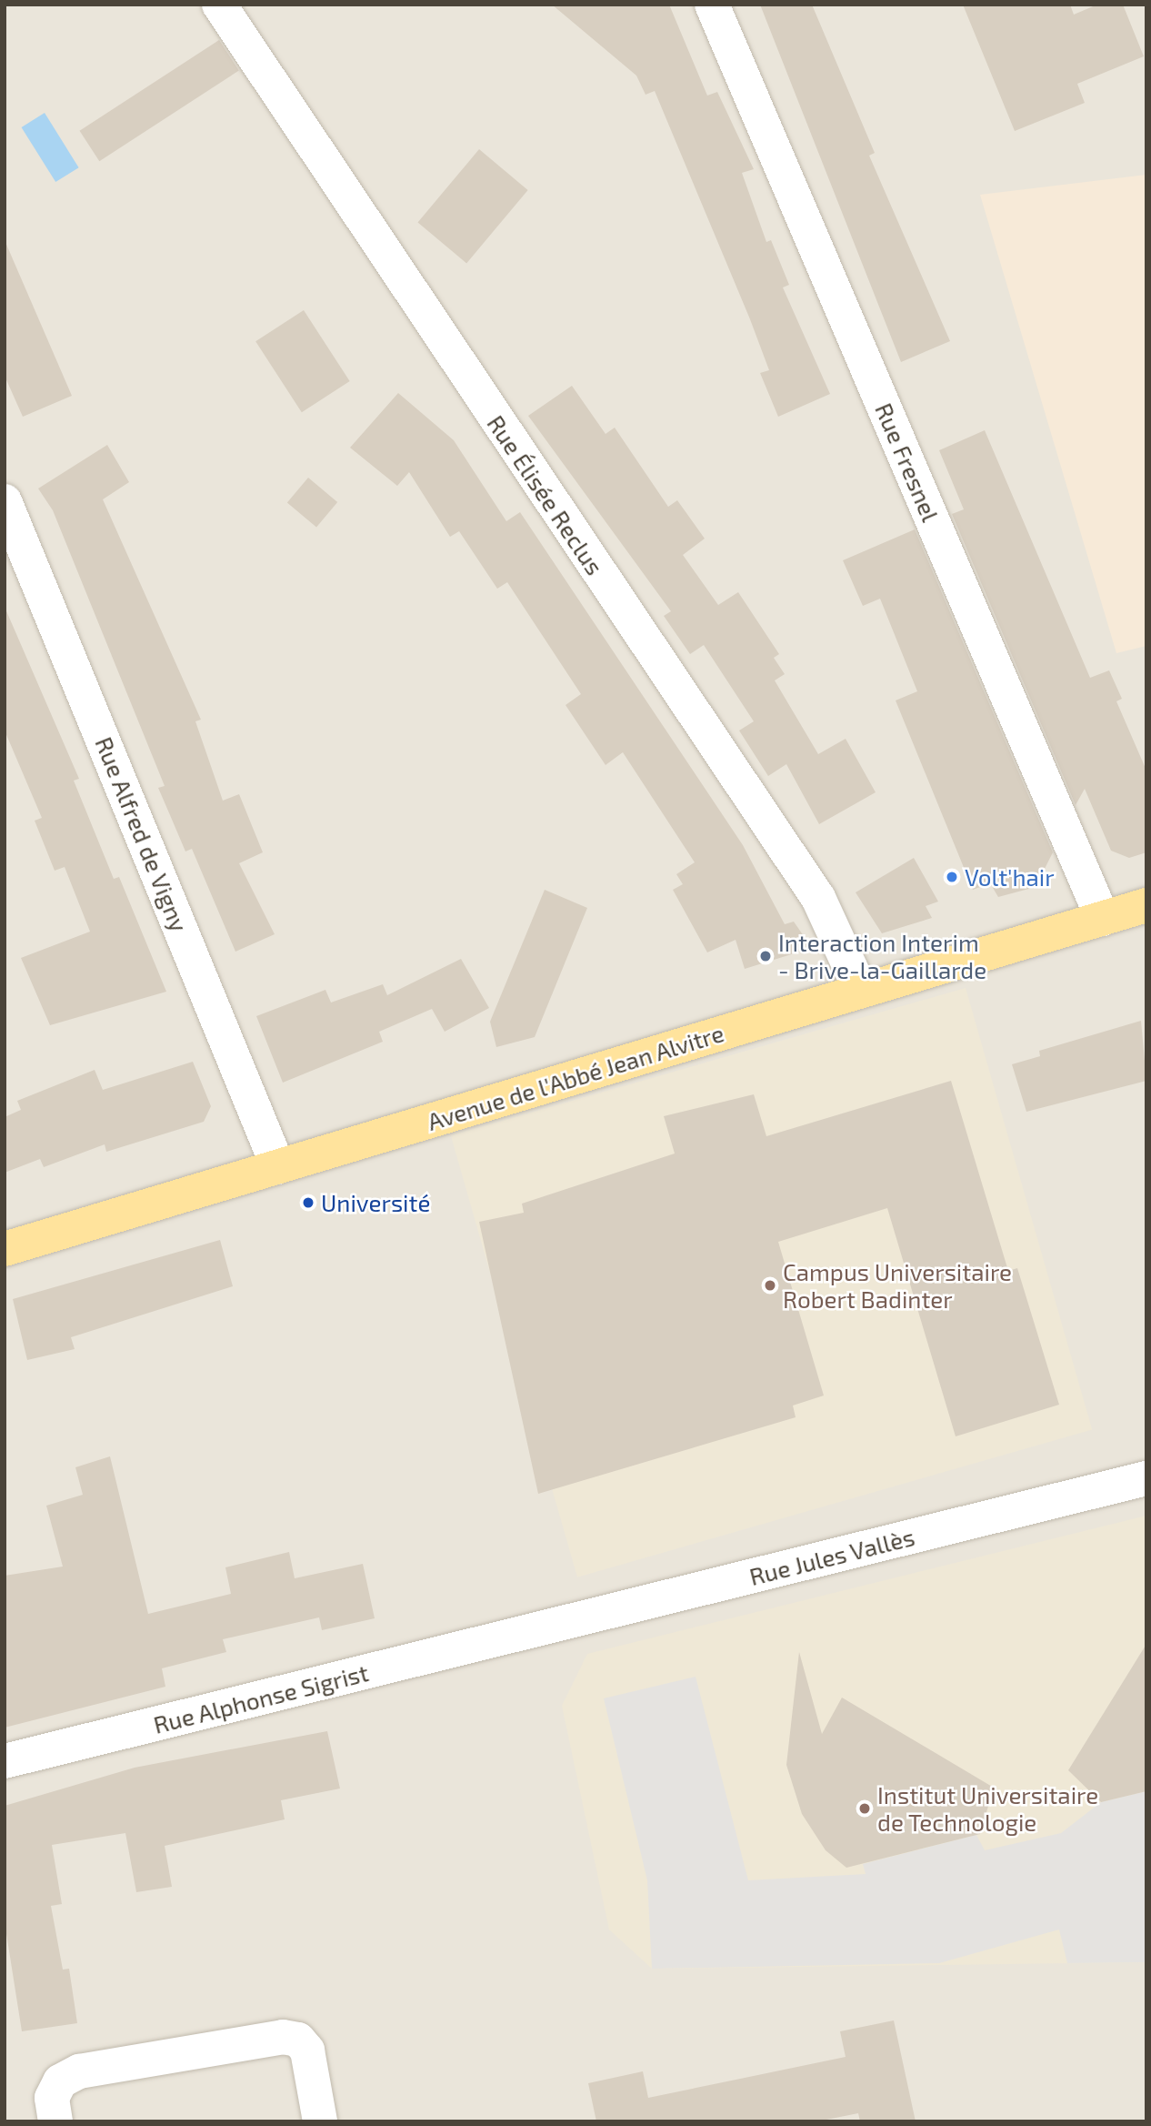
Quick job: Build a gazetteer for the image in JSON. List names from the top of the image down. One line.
{"streets":{"main road":["Avenue de l'Abbé Jean Alvitre"],"street":["Rue Fresnel","Rue Élisée Reclus","Rue Alfred de Vigny","Rue Jules Vallès","Rue Alphonse Sigrist"]},"crossings":[["Rue Fresnel","Avenue de l'Abbé Jean Alvitre"],["Rue Élisée Reclus","Avenue de l'Abbé Jean Alvitre"],["Rue Alfred de Vigny","Avenue de l'Abbé Jean Alvitre"],["Rue Jules Vallès","Rue Alphonse Sigrist"]],"places":["Volt'hair","Interaction Interim - Brive-la-Gaillarde","Université","Campus Universitaire Robert Badinter","Institut Universitaire de Technologie"]}
